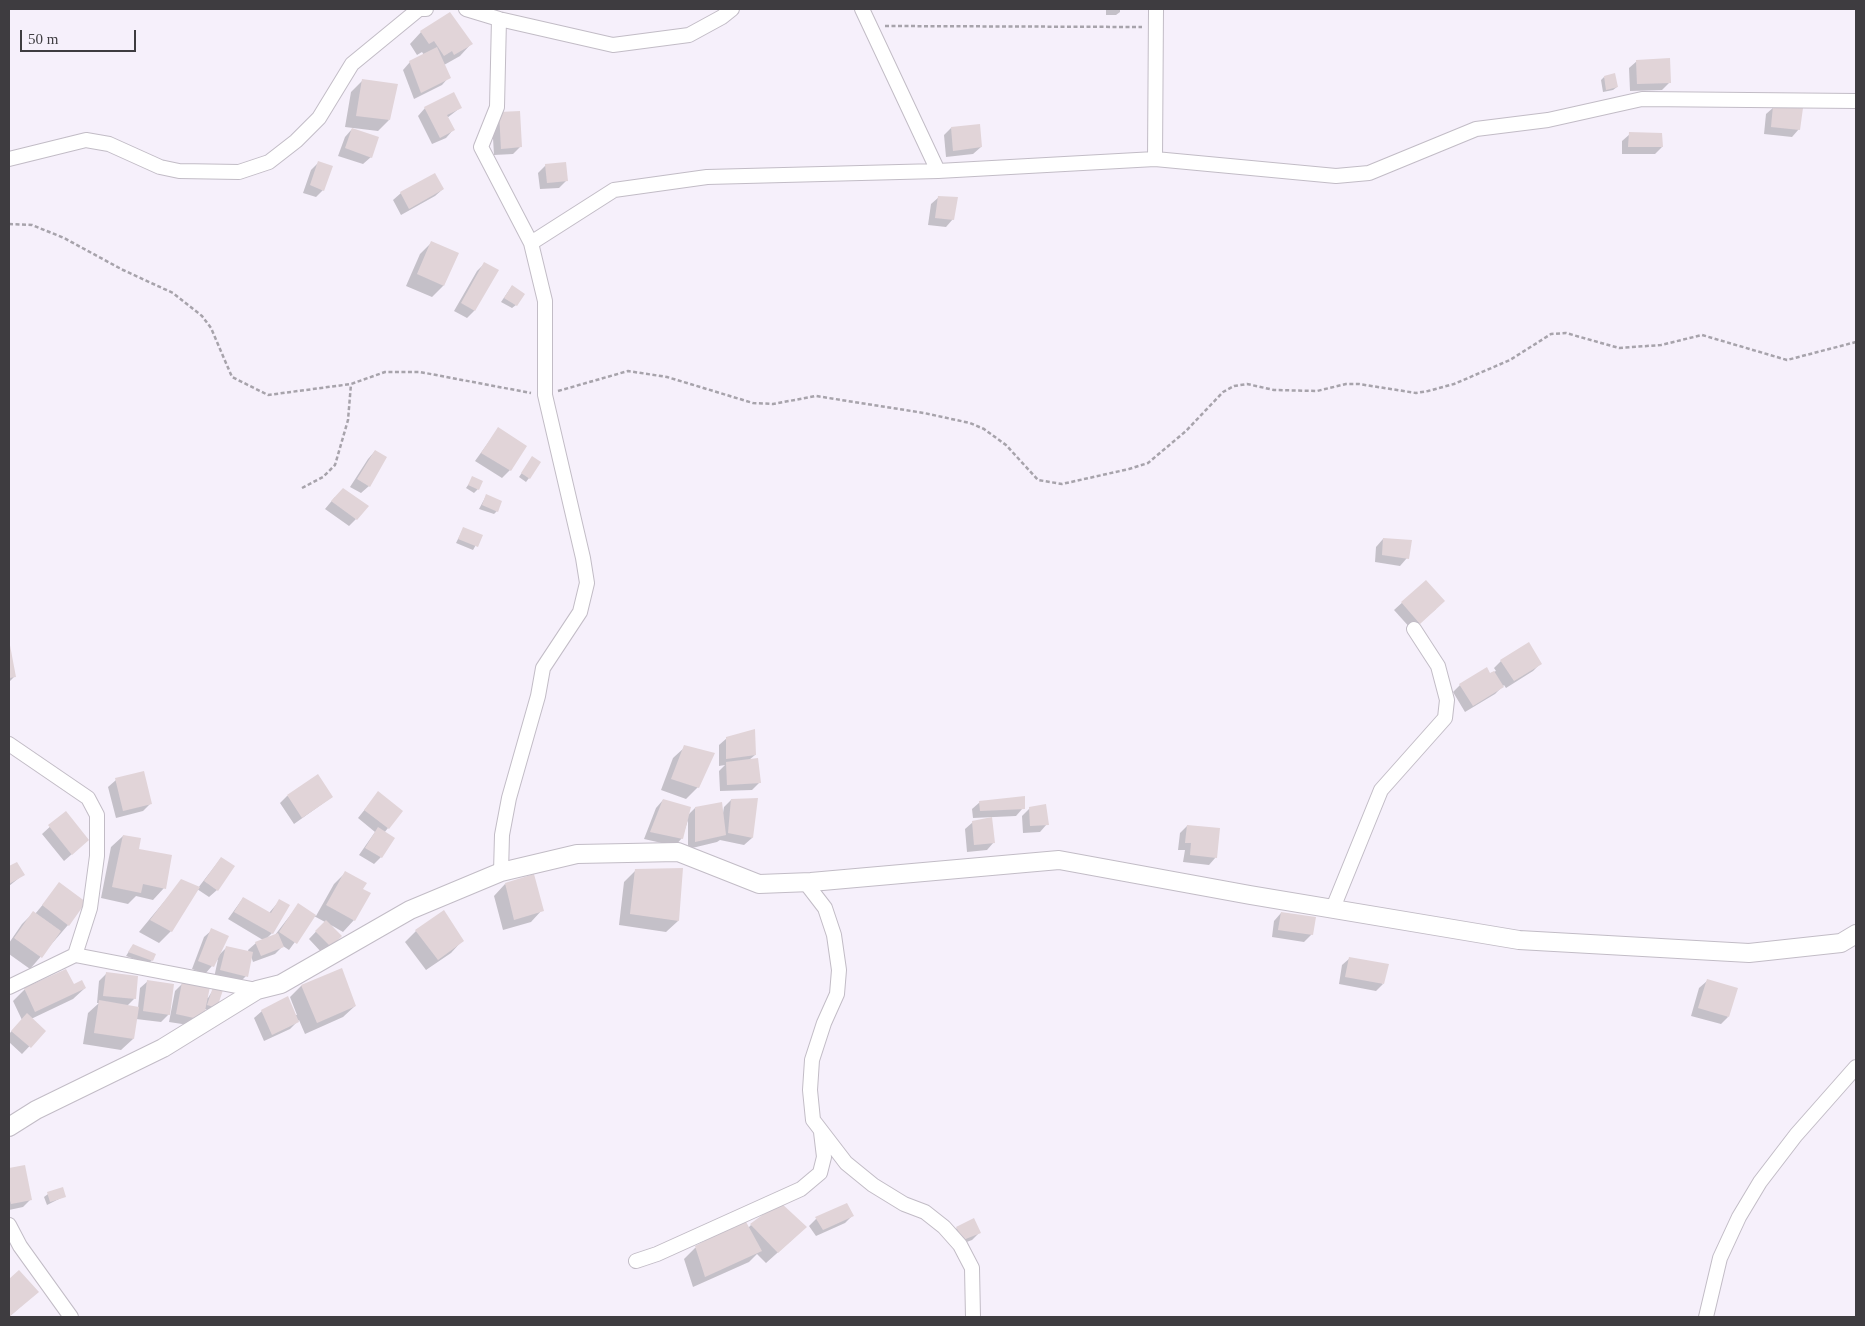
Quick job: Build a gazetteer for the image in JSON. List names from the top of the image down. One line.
{"scale_bar":"50 m"}
